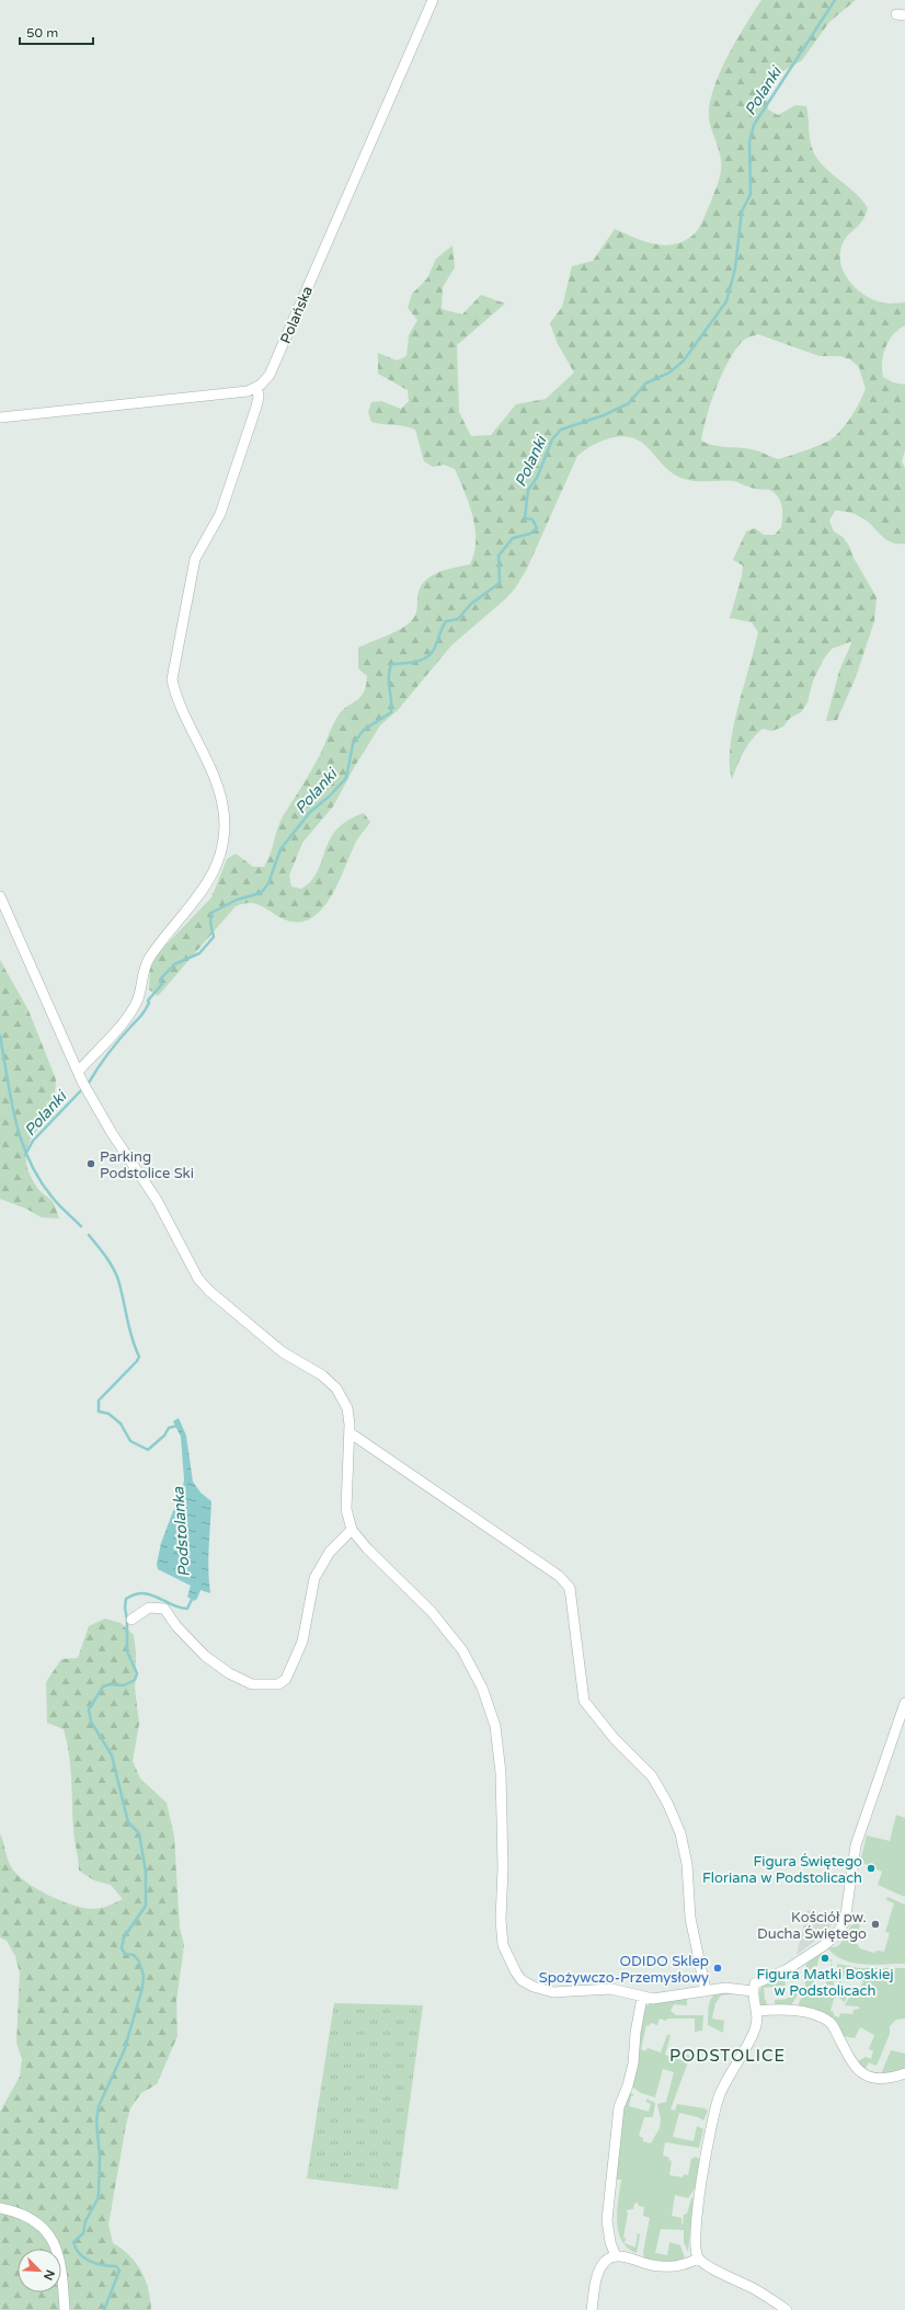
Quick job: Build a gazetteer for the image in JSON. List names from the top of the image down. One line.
{"streets":{"street":["Polańska"]},"districts":["PODSTOLICE"],"water":["Polanki","Podstolanka"],"places":["Parking Podstolice Ski","Figura Świętego Floriana w Podstolicach","Kościół pw. Ducha Świętego","Figura Matki Boskiej w Podstolicach","ODIDO Sklep Spożywczo-Przemysłowy"],"scale_bar":"50 m","north":"bottom right"}
